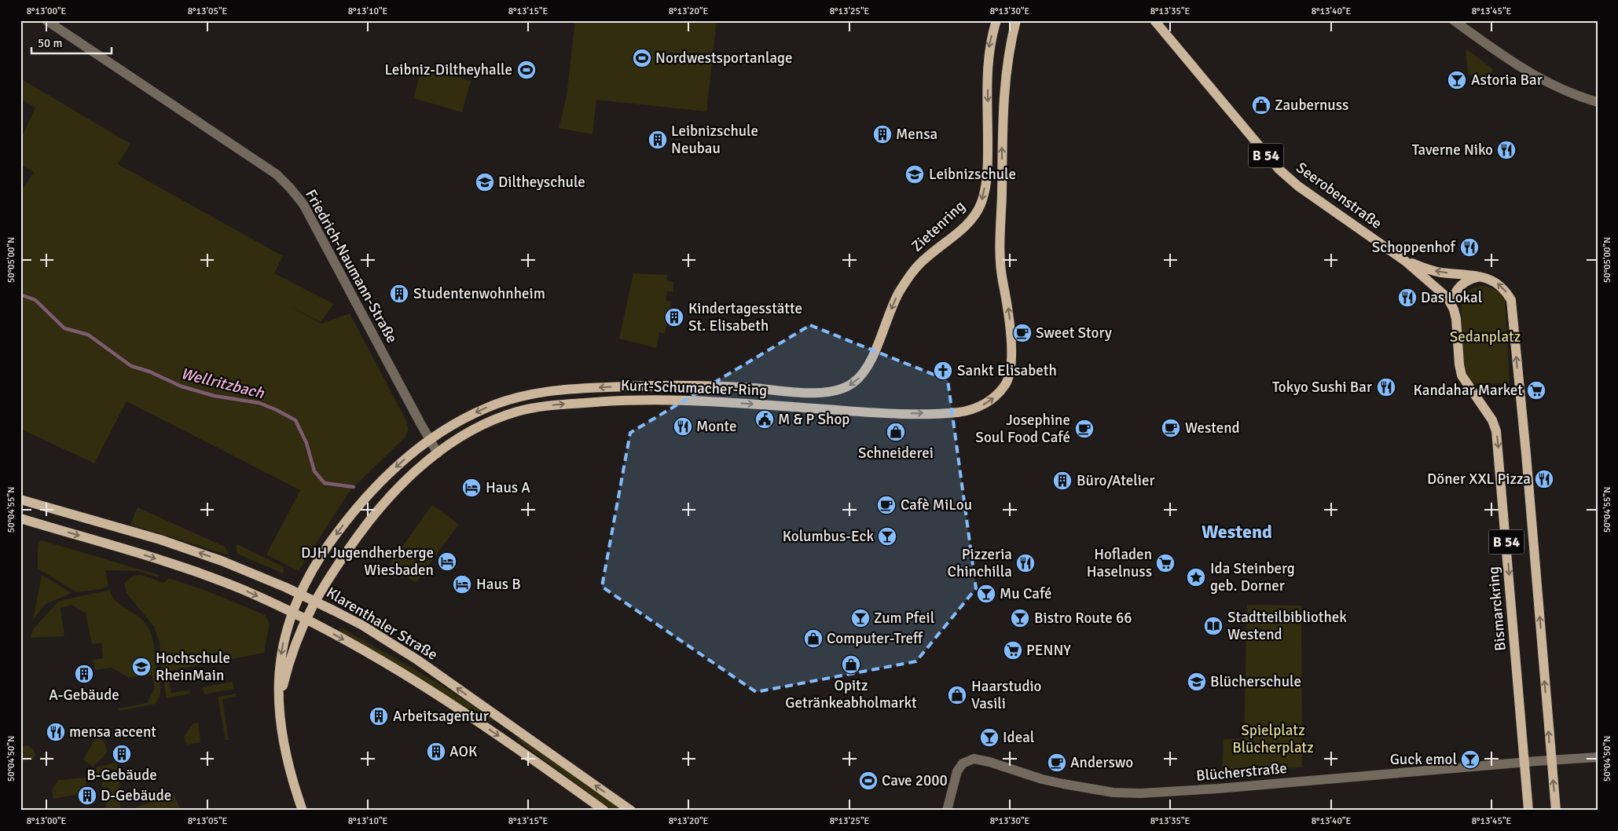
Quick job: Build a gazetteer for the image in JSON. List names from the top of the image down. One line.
{"streets":{"main road":["B 54","Seerobenstraße","Zietenring","Kurt-Schumacher-Ring","Bismarckring","Klarenthaler Straße"],"street":["Friedrich-Naumann-Straße","Blücherstraße"]},"crossings":[["B 54","Seerobenstraße"],["B 54","Bismarckring"],["B 54","Blücherstraße"],["Zietenring","Kurt-Schumacher-Ring"],["Friedrich-Naumann-Straße","Kurt-Schumacher-Ring"],["Kurt-Schumacher-Ring","Klarenthaler Straße"],["Bismarckring","Blücherstraße"]],"one_way":["Zietenring"],"districts":["Westend"],"water":["Wellritzbach"],"parks":["Sedanplatz","Spielplatz Blücherplatz"],"places":{"sports":["Nordwestsportanlage","Leibniz-Diltheyhalle","Cave 2000"],"bar":["Astoria Bar","Kolumbus-Eck","Mu Café","Zum Pfeil","Bistro Route 66","Ideal","Guck emol"],"shop":["Zaubernuss","Schneiderei","Computer-Treff","Opitz Getränkeabholmarkt","Haarstudio Vasili"],"building":["Mensa","Leibnizschule Neubau","Studentenwohnheim","Kindertagesstätte St. Elisabeth","Büro/Atelier","A-Gebäude","Arbeitsagentur","AOK","B-Gebäude","D-Gebäude"],"restaurant":["Taverne Niko","Schoppenhof","Das Lokal","Tokyo Sushi Bar","Monte","Döner XXL Pizza","Pizzeria Chinchilla","mensa accent"],"school or university":["Leibnizschule","Diltheyschule","Hochschule RheinMain","Blücherschule"],"cafe":["Sweet Story","Westend","Josephine Soul Food Café","Cafè MiLou","Anderswo"],"church":["Sankt Elisabeth"],"supermarket":["Kandahar Market","Hofladen Haselnuss","PENNY"],"public building":["M & P Shop"],"hotel":["Haus A","DJH Jugendherberge Wiesbaden","Haus B"],"place":["Ida Steinberg geb. Dorner"],"library":["Stadtteilbibliothek Westend"]},"scale_bar":"50 m","coordinates":["8°13'00\"E","8°13'05\"E","8°13'10\"E","8°13'15\"E","8°13'20\"E","8°13'25\"E","8°13'30\"E","8°13'35\"E","8°13'40\"E","8°13'45\"E","50°05'00\"N","50°04'55\"N","50°04'50\"N"]}
